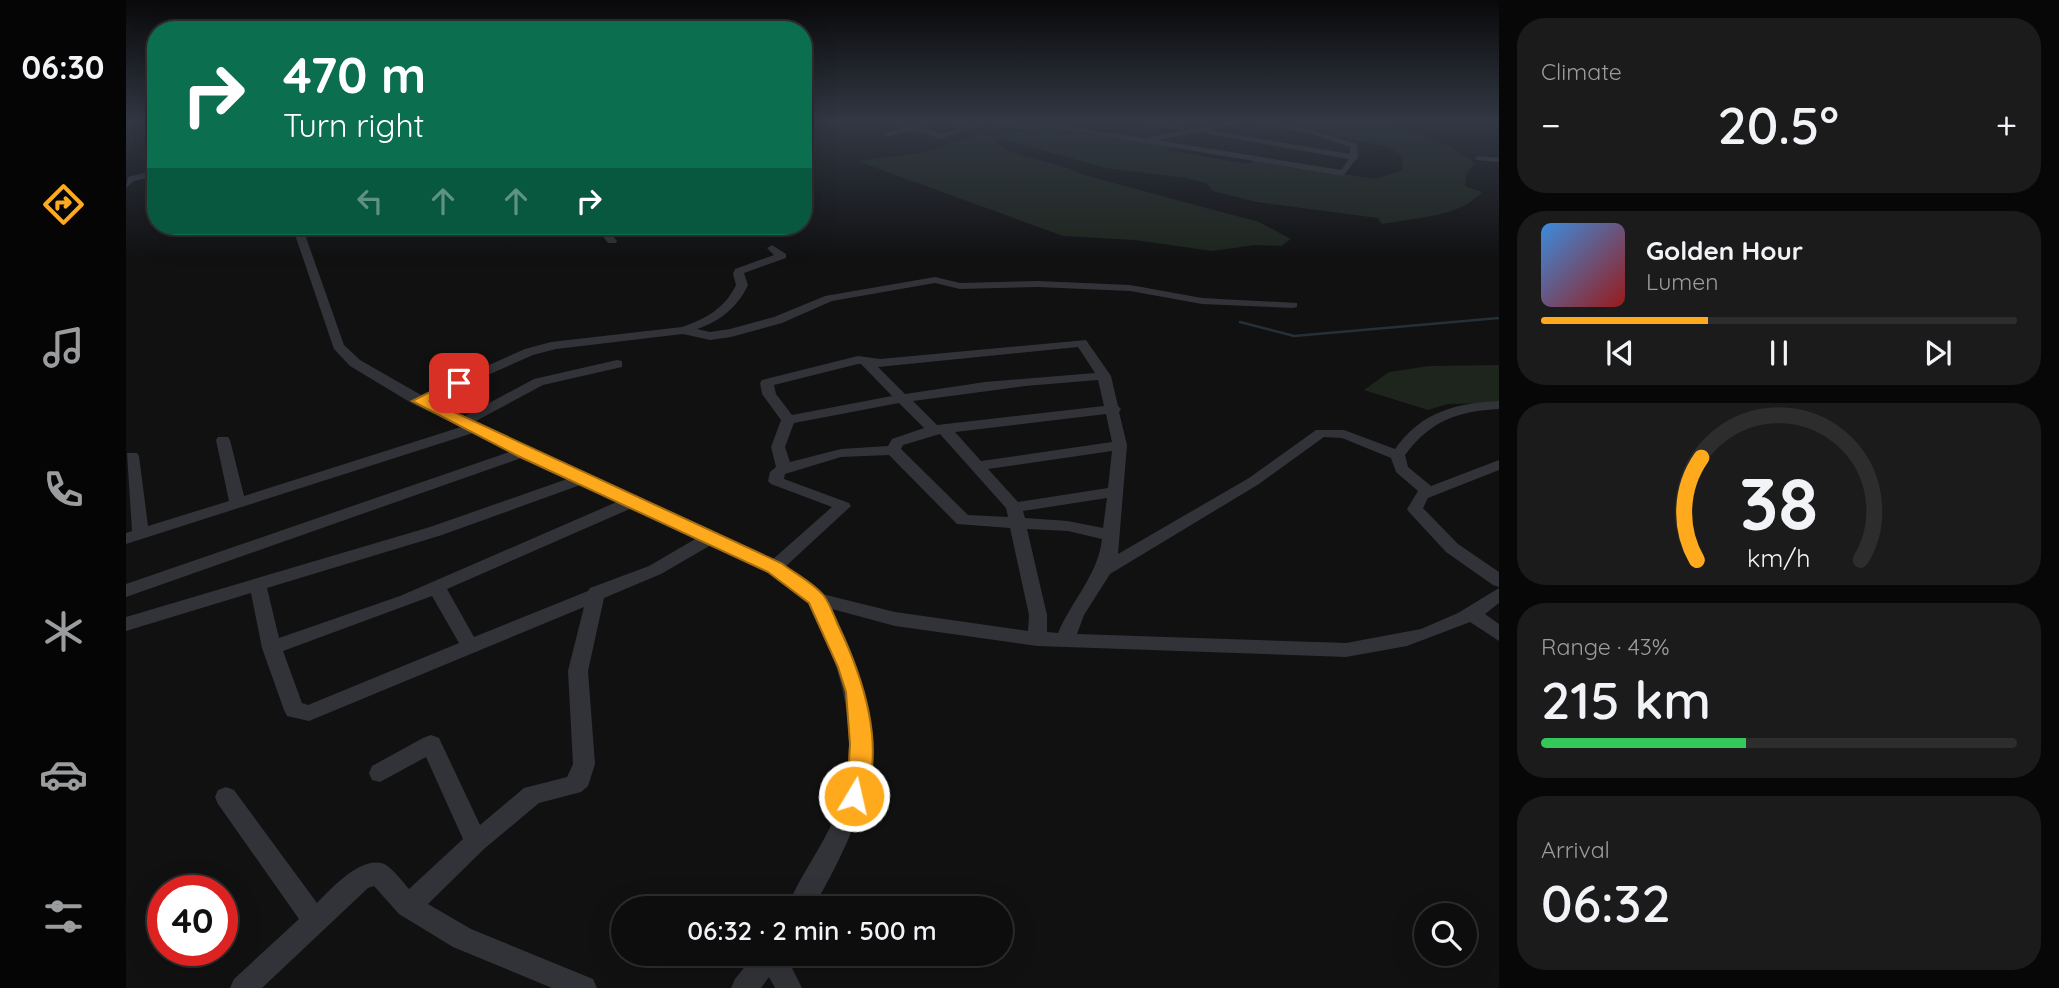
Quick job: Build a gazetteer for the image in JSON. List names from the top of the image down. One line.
{"page":{"tabs":"06:30","tile":["Climate",["Range · 43%","215 km"],["Arrival","06:32"]],"turn":["470 m","Turn right"],"heat":["−","20.5°","+"],"song":["Golden Hour","Lumen"],"limit":"40","trip":"06:32 · 2 min · 500 m","gauge":["38","km/h"]}}
